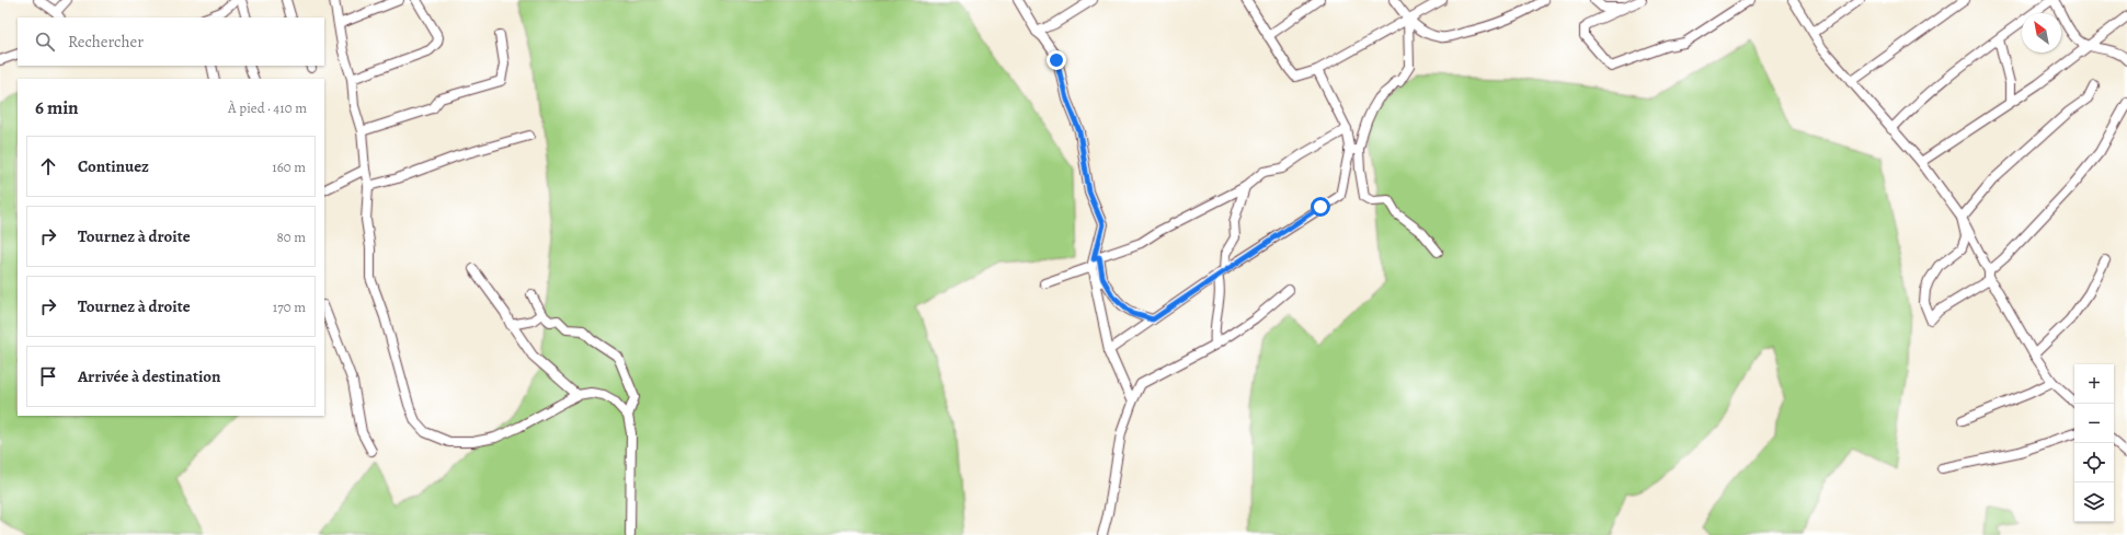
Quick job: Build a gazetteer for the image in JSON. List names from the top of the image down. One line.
{"north":"top left","page":{"search":"Rechercher","heading":["6 min","À pied · 410 m"],"list":[["Continuez","160 m"],["Tournez à droite","80 m"],["Tournez à droite","170 m"],"Arrivée à destination"],"map_buttons":["+","−"]}}
